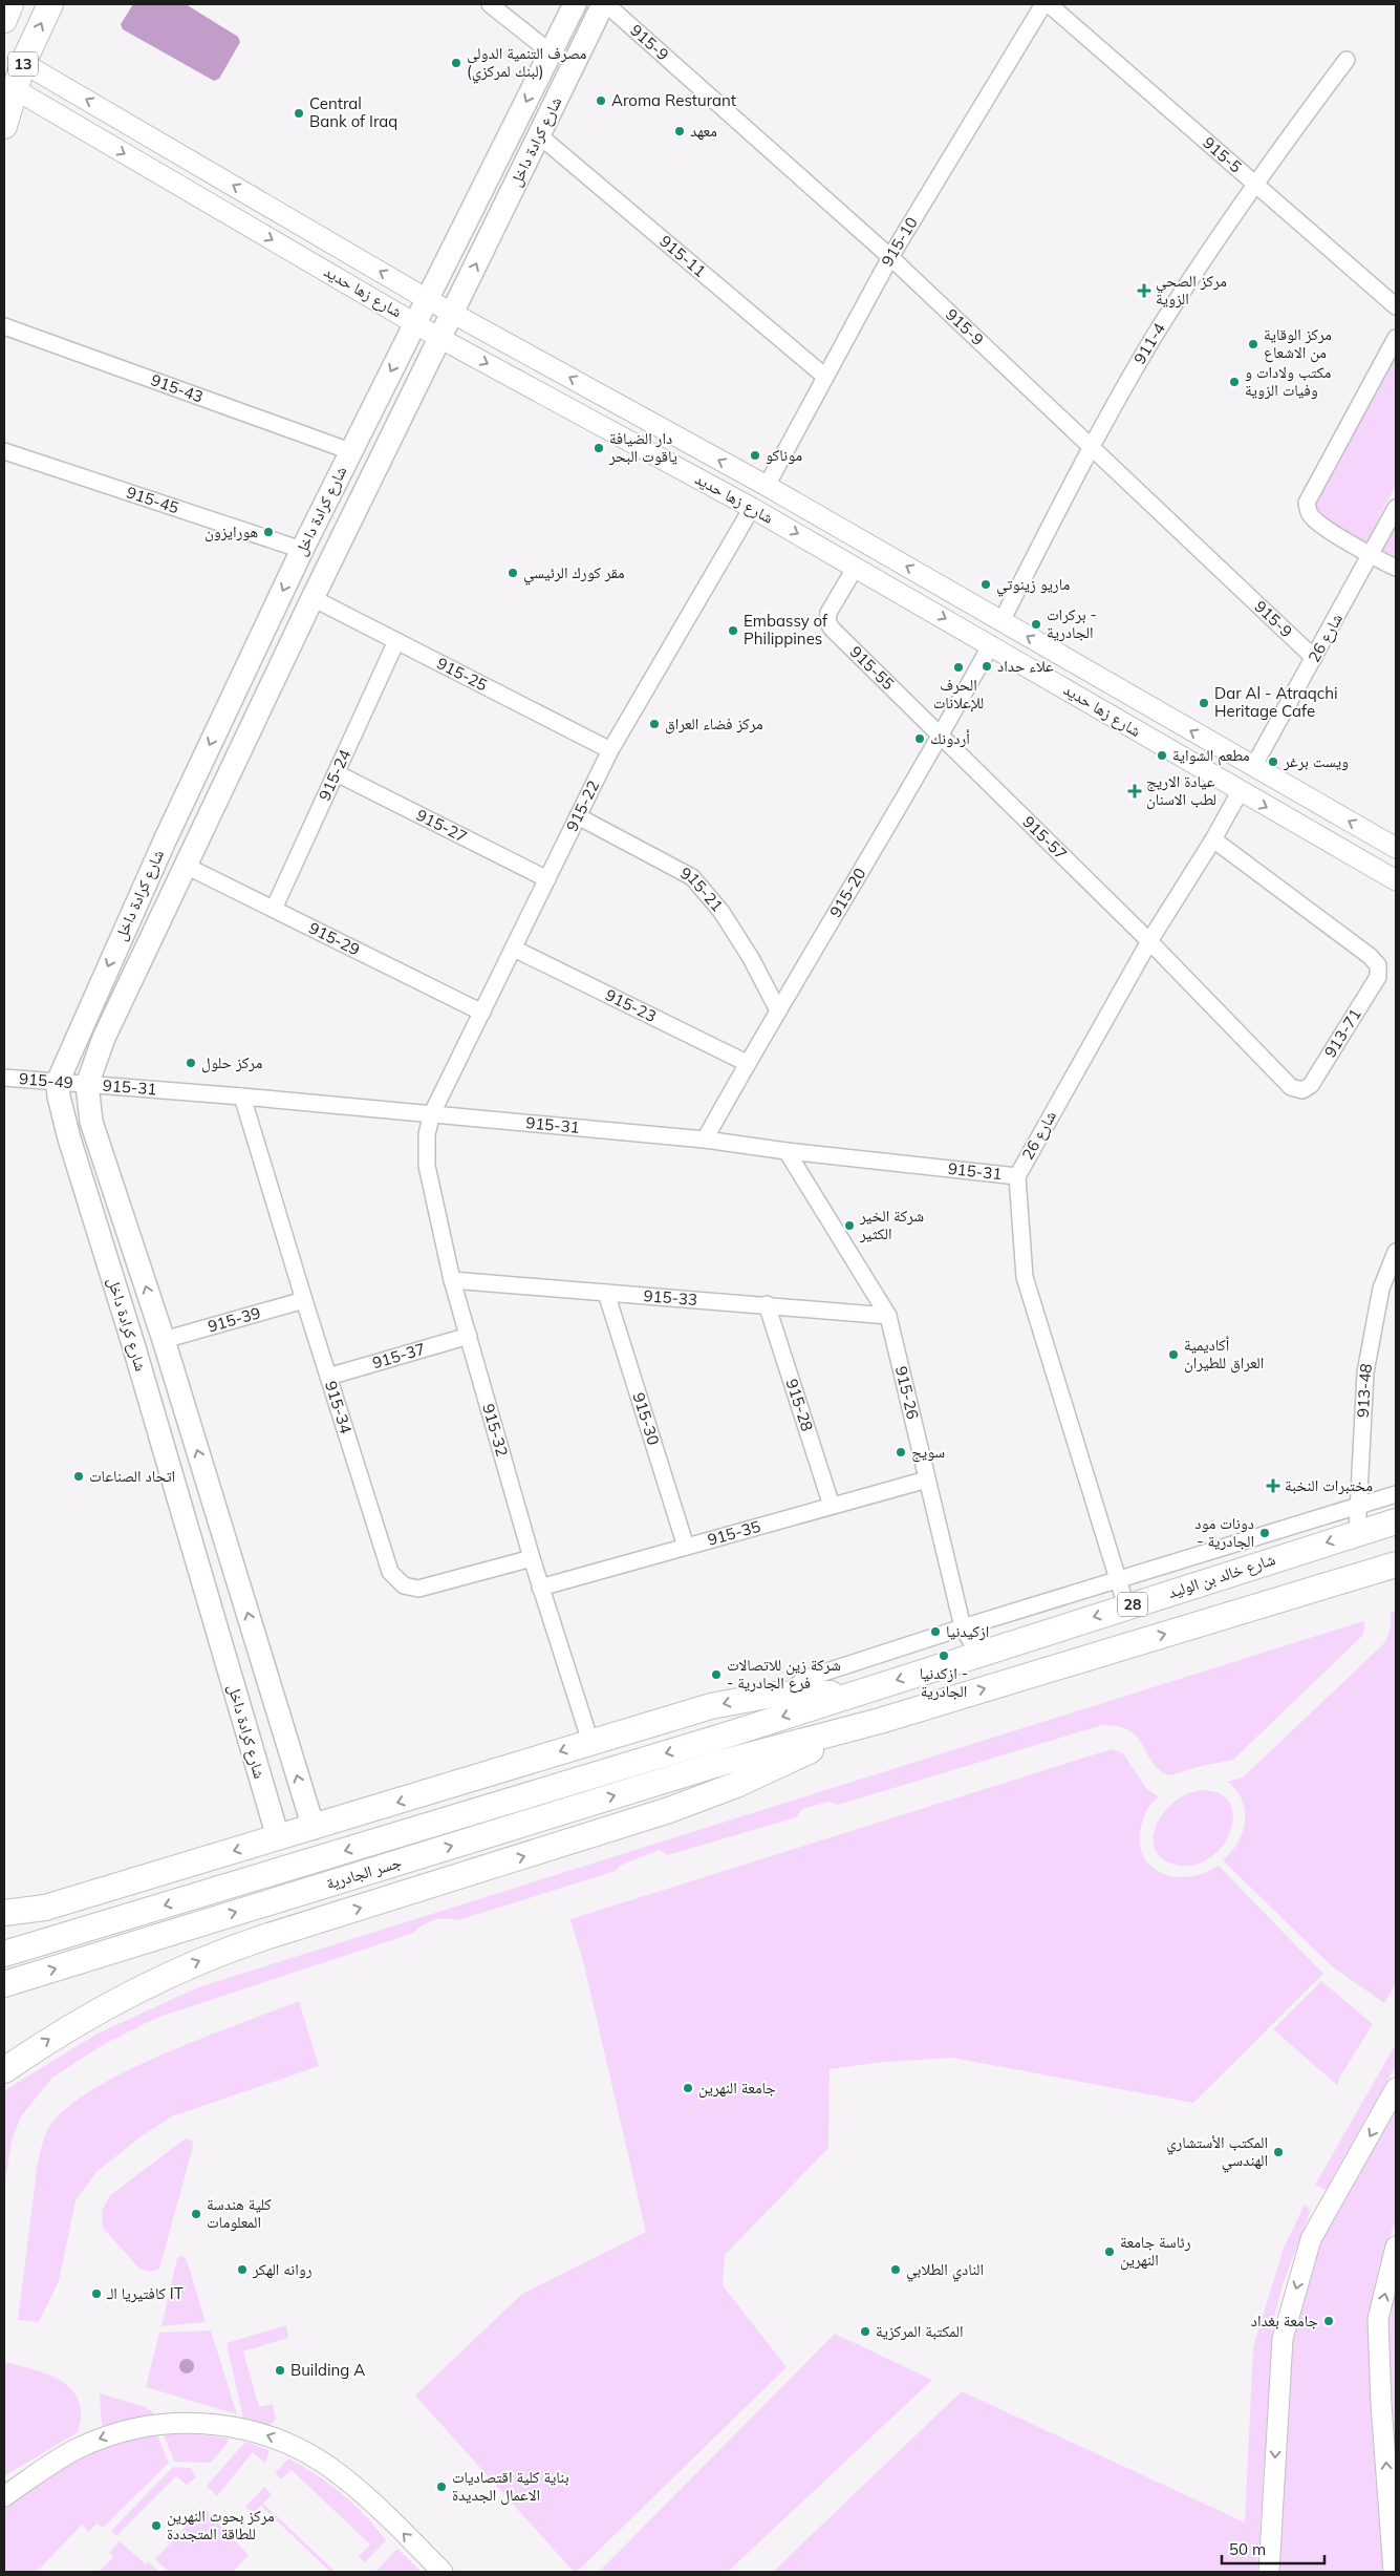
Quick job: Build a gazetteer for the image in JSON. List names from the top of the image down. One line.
{"streets":{"main road":["13","شارع كرادة داخل","شارع خالد بن الوليد","28","جسر الجادرية"],"street":["915-9","915-5","915-10","915-11","شارع زها حديد","911-4","915-43","915-45","شارع 26","915-55","915-25","915-24","915-22","915-27","915-57","915-21","915-20","915-29","915-23","913-71","915-49","915-31","915-33","915-39","915-37","913-48","915-26","915-28","915-34","915-30","915-32","915-35"]},"crossings":[["915-9","شارع كرادة داخل"],["915-9","915-10"],["915-9","911-4"],["915-9","شارع 26"],["13","شارع زها حديد"],["شارع كرادة داخل","915-11"],["شارع كرادة داخل","شارع زها حديد"],["شارع كرادة داخل","915-43"],["شارع كرادة داخل","915-45"],["شارع كرادة داخل","915-25"],["شارع كرادة داخل","915-29"],["شارع كرادة داخل","915-49"],["شارع كرادة داخل","915-31"],["شارع كرادة داخل","915-39"],["915-5","911-4"],["915-10","915-11"],["915-10","شارع زها حديد"],["شارع زها حديد","911-4"],["شارع زها حديد","شارع 26"],["شارع زها حديد","915-55"],["شارع زها حديد","915-22"],["شارع زها حديد","915-20"],["شارع 26","915-57"],["شارع 26","913-71"],["شارع 26","915-31"],["شارع 26","شارع خالد بن الوليد"],["915-55","915-57"],["915-55","915-20"],["915-25","915-24"],["915-25","915-22"],["915-24","915-27"],["915-24","915-29"],["915-22","915-27"],["915-22","915-21"],["915-22","915-29"],["915-22","915-23"],["915-22","915-31"],["915-22","915-32"],["915-57","915-20"],["915-57","913-71"],["915-21","915-20"],["915-20","915-23"],["915-20","915-31"],["915-49","915-31"],["915-31","915-26"],["915-31","915-34"],["915-31","915-32"],["915-33","915-26"],["915-33","915-28"],["915-33","915-30"],["915-33","915-32"],["915-39","915-34"],["915-37","915-34"],["915-37","915-32"],["913-48","شارع خالد بن الوليد"],["915-26","915-35"],["915-26","شارع خالد بن الوليد"],["915-28","915-35"],["915-34","915-32"],["915-30","915-35"],["915-32","915-35"],["شارع خالد بن الوليد","جسر الجادرية"],["28","جسر الجادرية"]],"places":{"other":["مصرف التنمية الدولي (لبنك لمركزي)","Aroma Resturant","Central Bank of Iraq","معهد","مركز الوقاية من الاشعاع","مكتب ولادات و وفيات الزوية","دار الضيافة ياقوت البحر","موناكو","هورايزون","مقر كورك الرئيسي","ماريو زينوتي","بركرات - الجادرية","Embassy of Philippines","علاء حداد","الحرف للإعلانات","Dar Al - Atraqchi Heritage Cafe","مركز فضاء العراق","أردونك","مطعم الشواية","ويست برغر","مركز حلول","شركة الخير الكثير","أكاديمية العراق للطيران","سويج","اتحاد الصناعات","دونات مود - الجادرية","ازكيدنيا","ازكدنيا - الجادرية","شركة زين للاتصالات - فرع الجادرية","جامعة النهرين","المكتب الأستشاري الهندسي","كلية هندسة المعلومات","رئاسة جامعة النهرين","روانه الهكر","النادي الطلابي","كافتيريا الـ IT","جامعة بغداد","المكتبة المركزية","Building A","بناية كلية اقتصاديات الاعمال الجديدة","مركز بحوث النهرين للطاقة المتجددة"],"health":["مركز الصحي الزوية","عيادة الاريج لطب الاسنان","مختبرات النخبة"]},"scale_bar":"50 m"}
